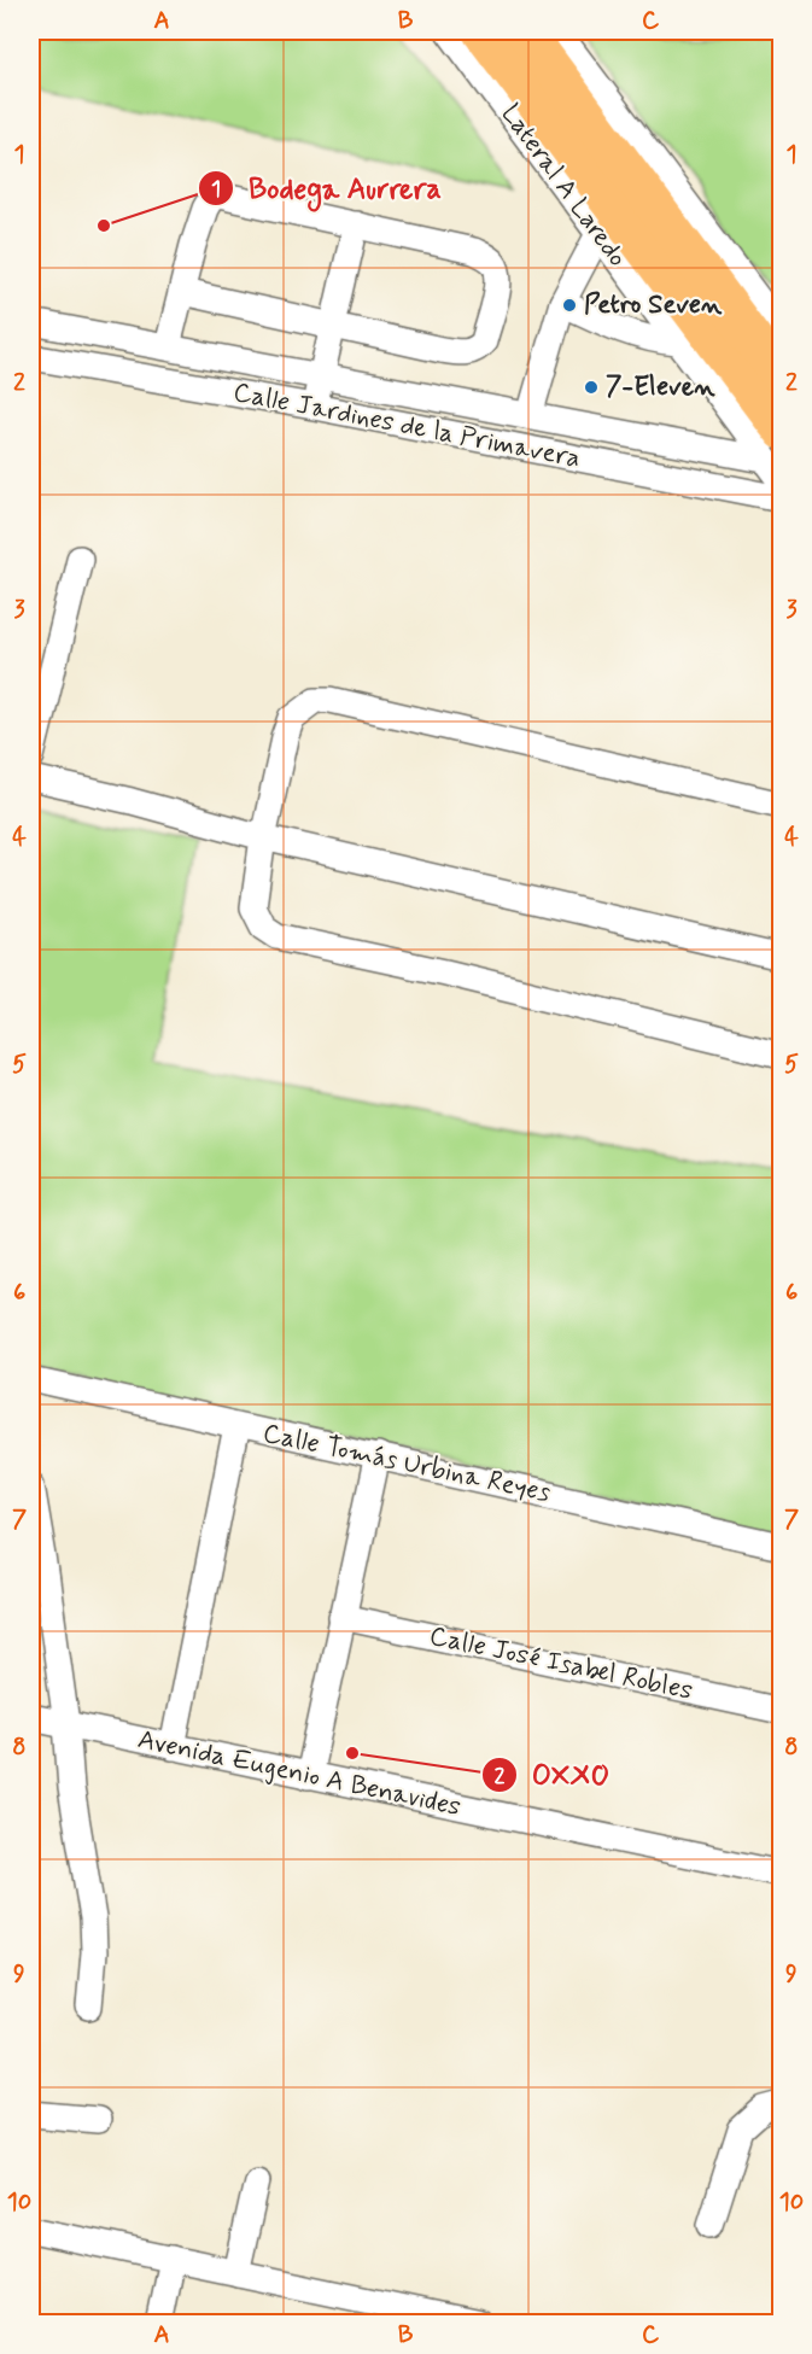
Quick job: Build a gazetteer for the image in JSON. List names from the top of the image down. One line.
{"streets":{"street":["Lateral A Laredo","Calle Jardines de la Primavera","Calle Tomás Urbina Reyes","Calle José Isabel Robles","Avenida Eugenio A Benavides"]},"crossings":[["Lateral A Laredo","Calle Jardines de la Primavera"]],"places":["Bodega Aurrera","Petro Seven","7-Eleven","OXXO"],"grid":{"columns":["A","B","C"],"rows":["1","2","3","4","5","6","7","8","9","10"]}}
